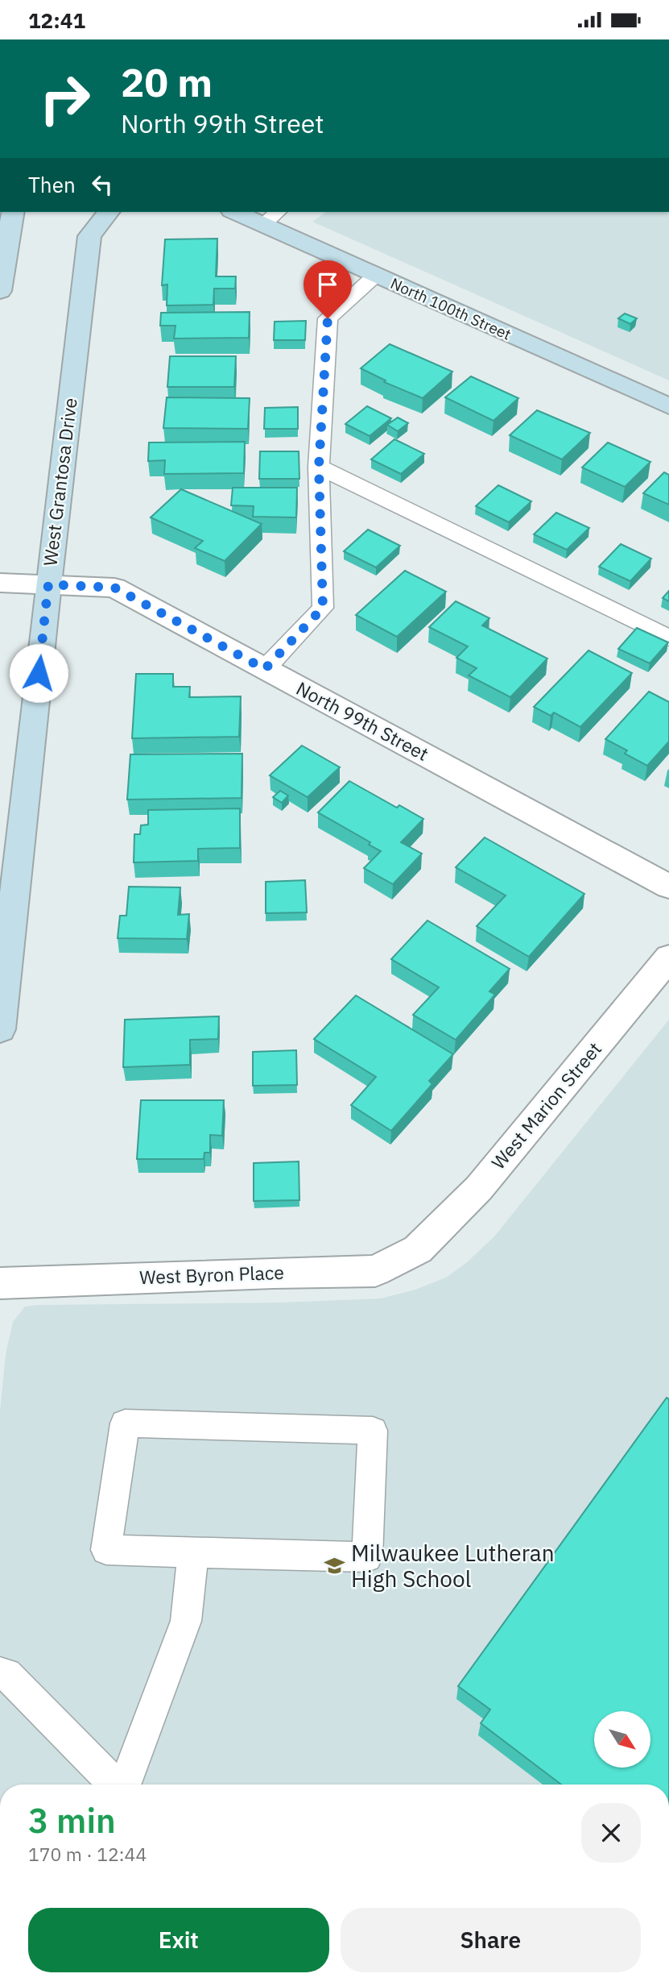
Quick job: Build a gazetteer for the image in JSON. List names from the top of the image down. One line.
{"streets":{"street":["North 100th Street","West Grantosa Drive","North 99th Street","West Marion Street","West Byron Place"]},"crossings":[["West Grantosa Drive","North 99th Street"],["West Marion Street","West Byron Place"]],"places":{"school or university":["Milwaukee Lutheran High School"]},"north":"bottom right","page":{"status":"12:41","turn":["20 m","North 99th Street"],"then":"Then","heading":["3 min","170 m · 12:44"],"buttons":["Exit","Share"]}}
